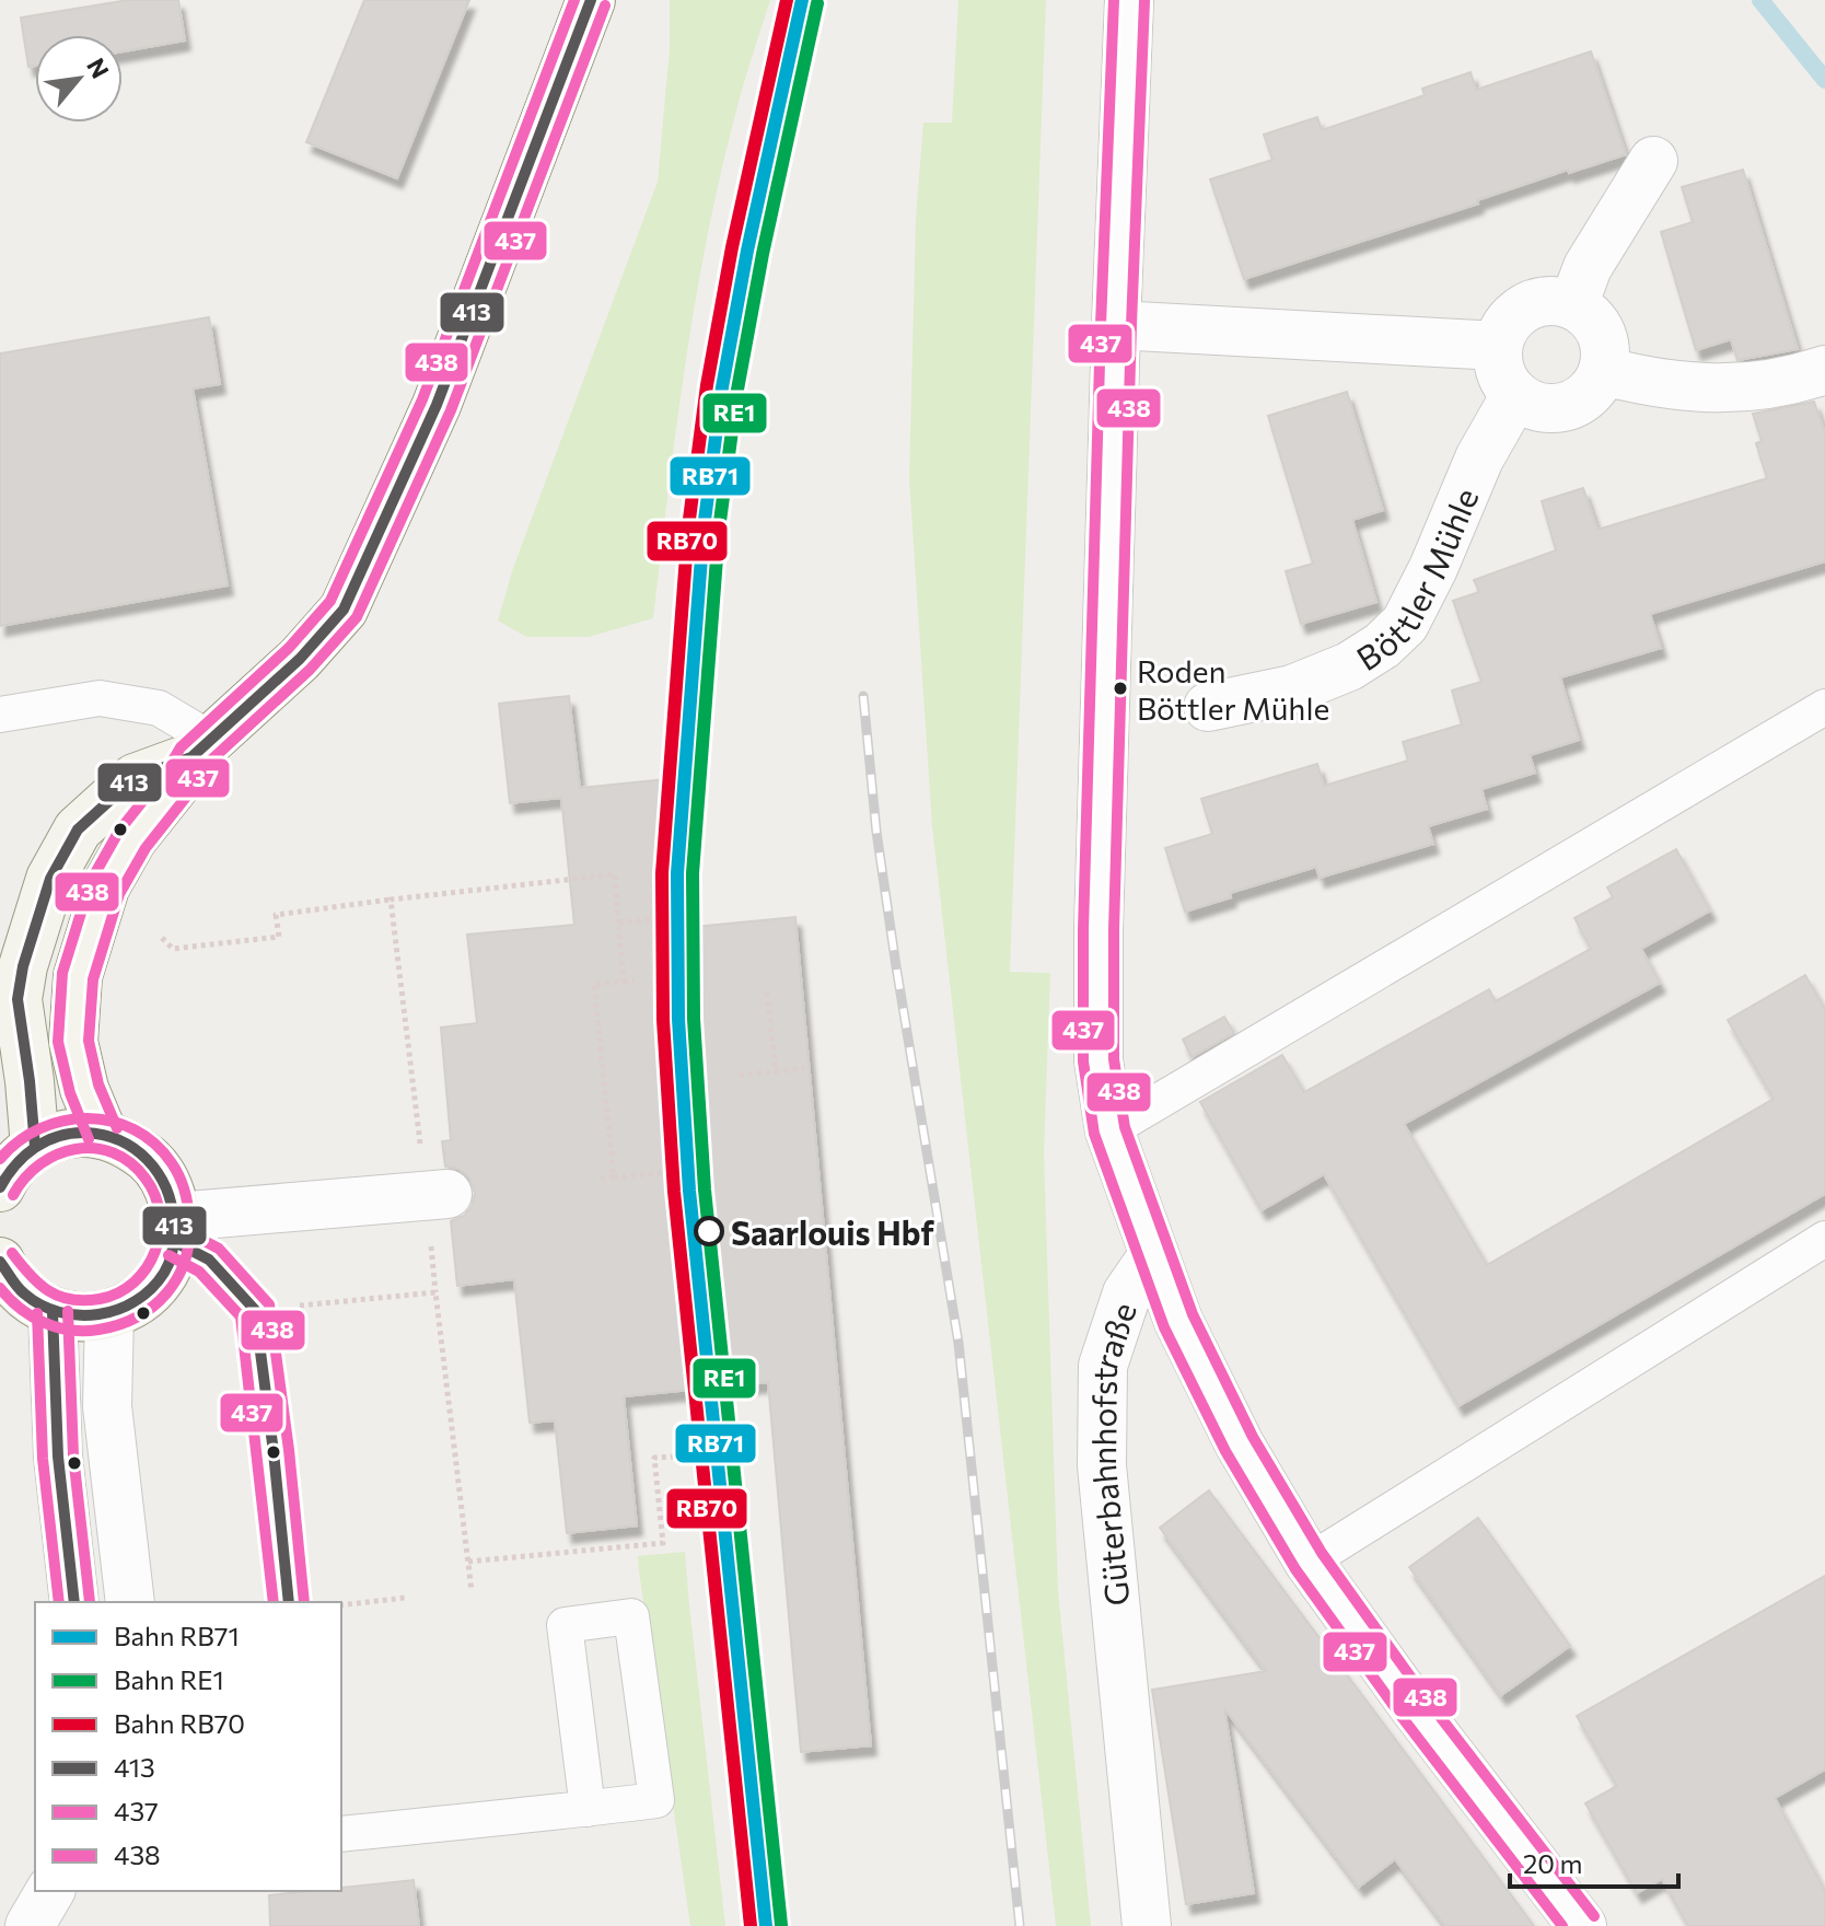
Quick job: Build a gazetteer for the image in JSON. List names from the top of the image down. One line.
{"streets":{"street":["Böttler Mühle","Güterbahnhofstraße"]},"places":["Roden Böttler Mühle","Saarlouis Hbf"],"lines":["rail line RB71","rail line RB70","transit line 413","transit line 437","transit line 438","rail line RE1"],"legend":["Bahn RB71","Bahn RE1","Bahn RB70","413","437","438"],"scale_bar":"20 m","north":"top right"}
